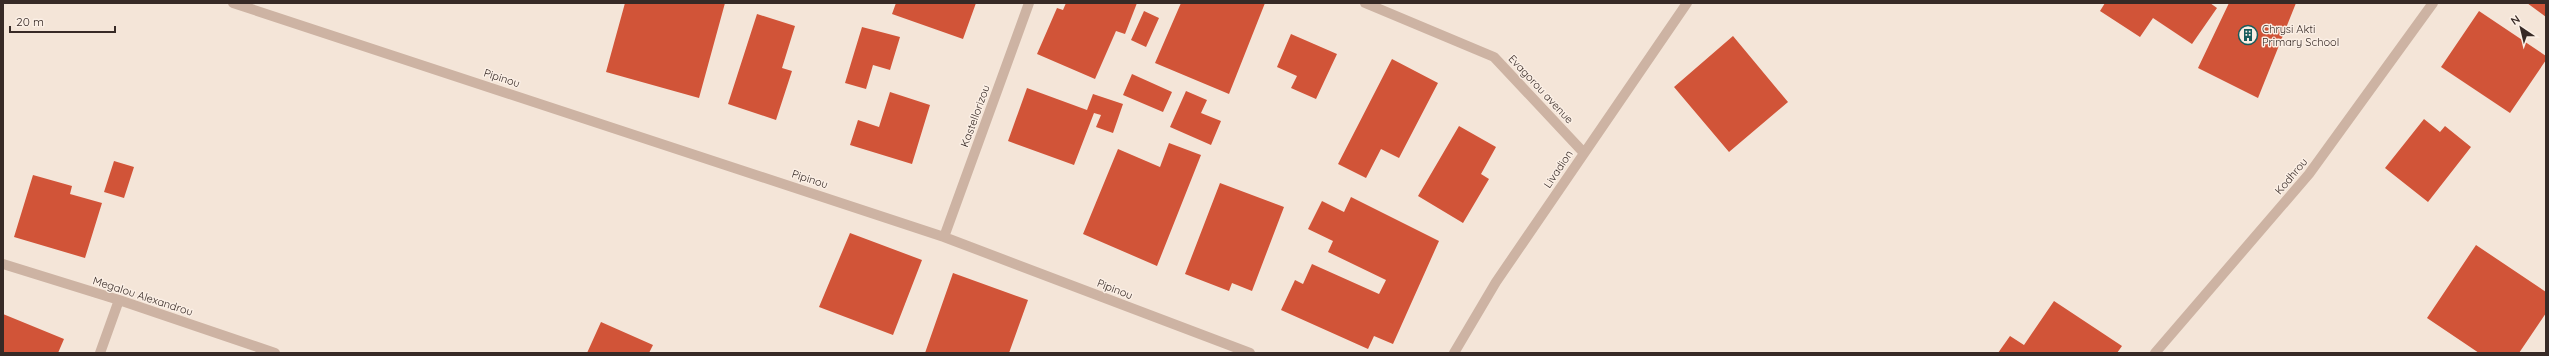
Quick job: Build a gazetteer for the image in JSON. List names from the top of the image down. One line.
{"streets":{"street":["Pipinou","Evagorou avenue","Kastellorizou","Livadion","Kodhrou","Megalou Alexandrou"]},"crossings":[["Pipinou","Kastellorizou"],["Evagorou avenue","Livadion"]],"places":{"building":["Chrysi Akti Primary School"]},"scale_bar":"20 m","north":"top left"}
